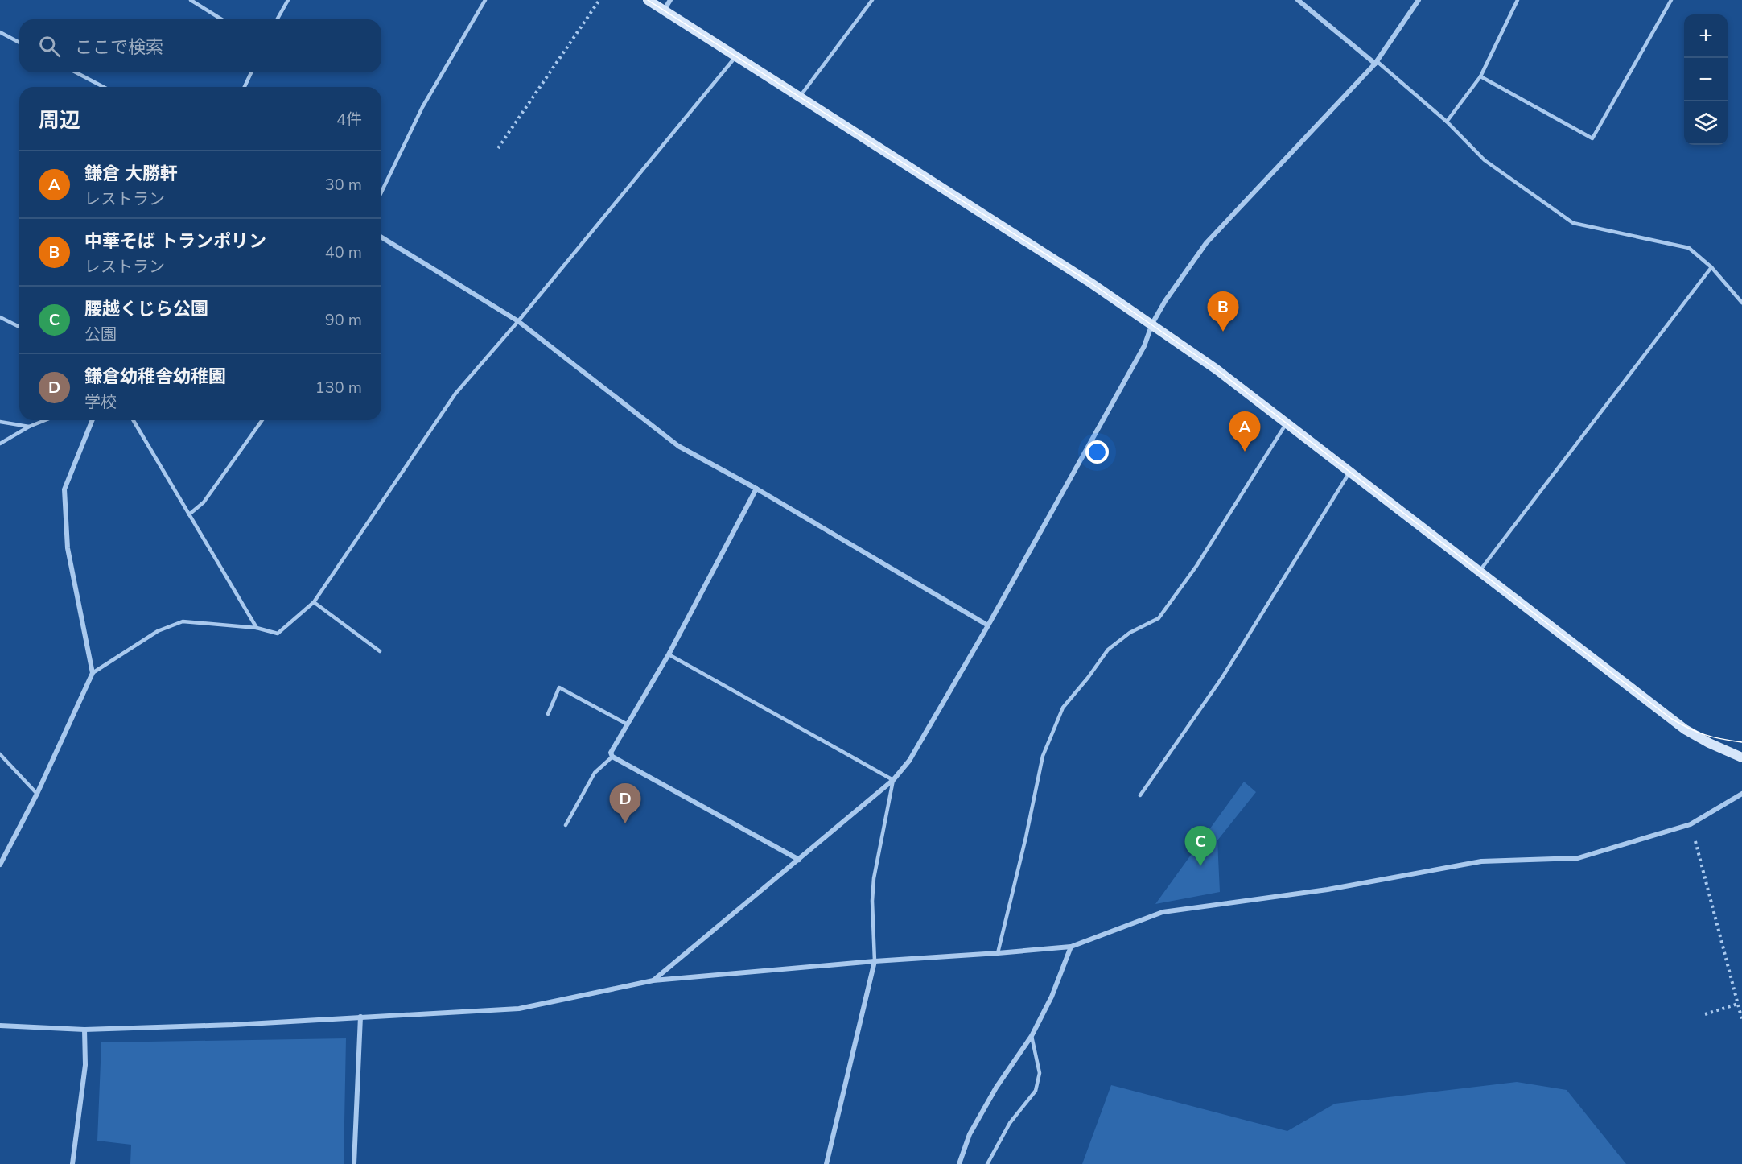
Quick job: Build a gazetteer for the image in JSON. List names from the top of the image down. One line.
{"page":{"map_buttons":["+","−"],"search":"ここで検索","heading":["周辺","4件"],"list":[{"mark":"A","name":"鎌倉 大勝軒","note":"レストラン","value":"30 m"},{"mark":"B","name":"中華そば トランポリン","note":"レストラン","value":"40 m"},{"mark":"C","name":"腰越くじら公園","note":"公園","value":"90 m"},{"mark":"D","name":"鎌倉幼稚舎幼稚園","note":"学校","value":"130 m"}],"pins":["B","A","D","C"]}}
